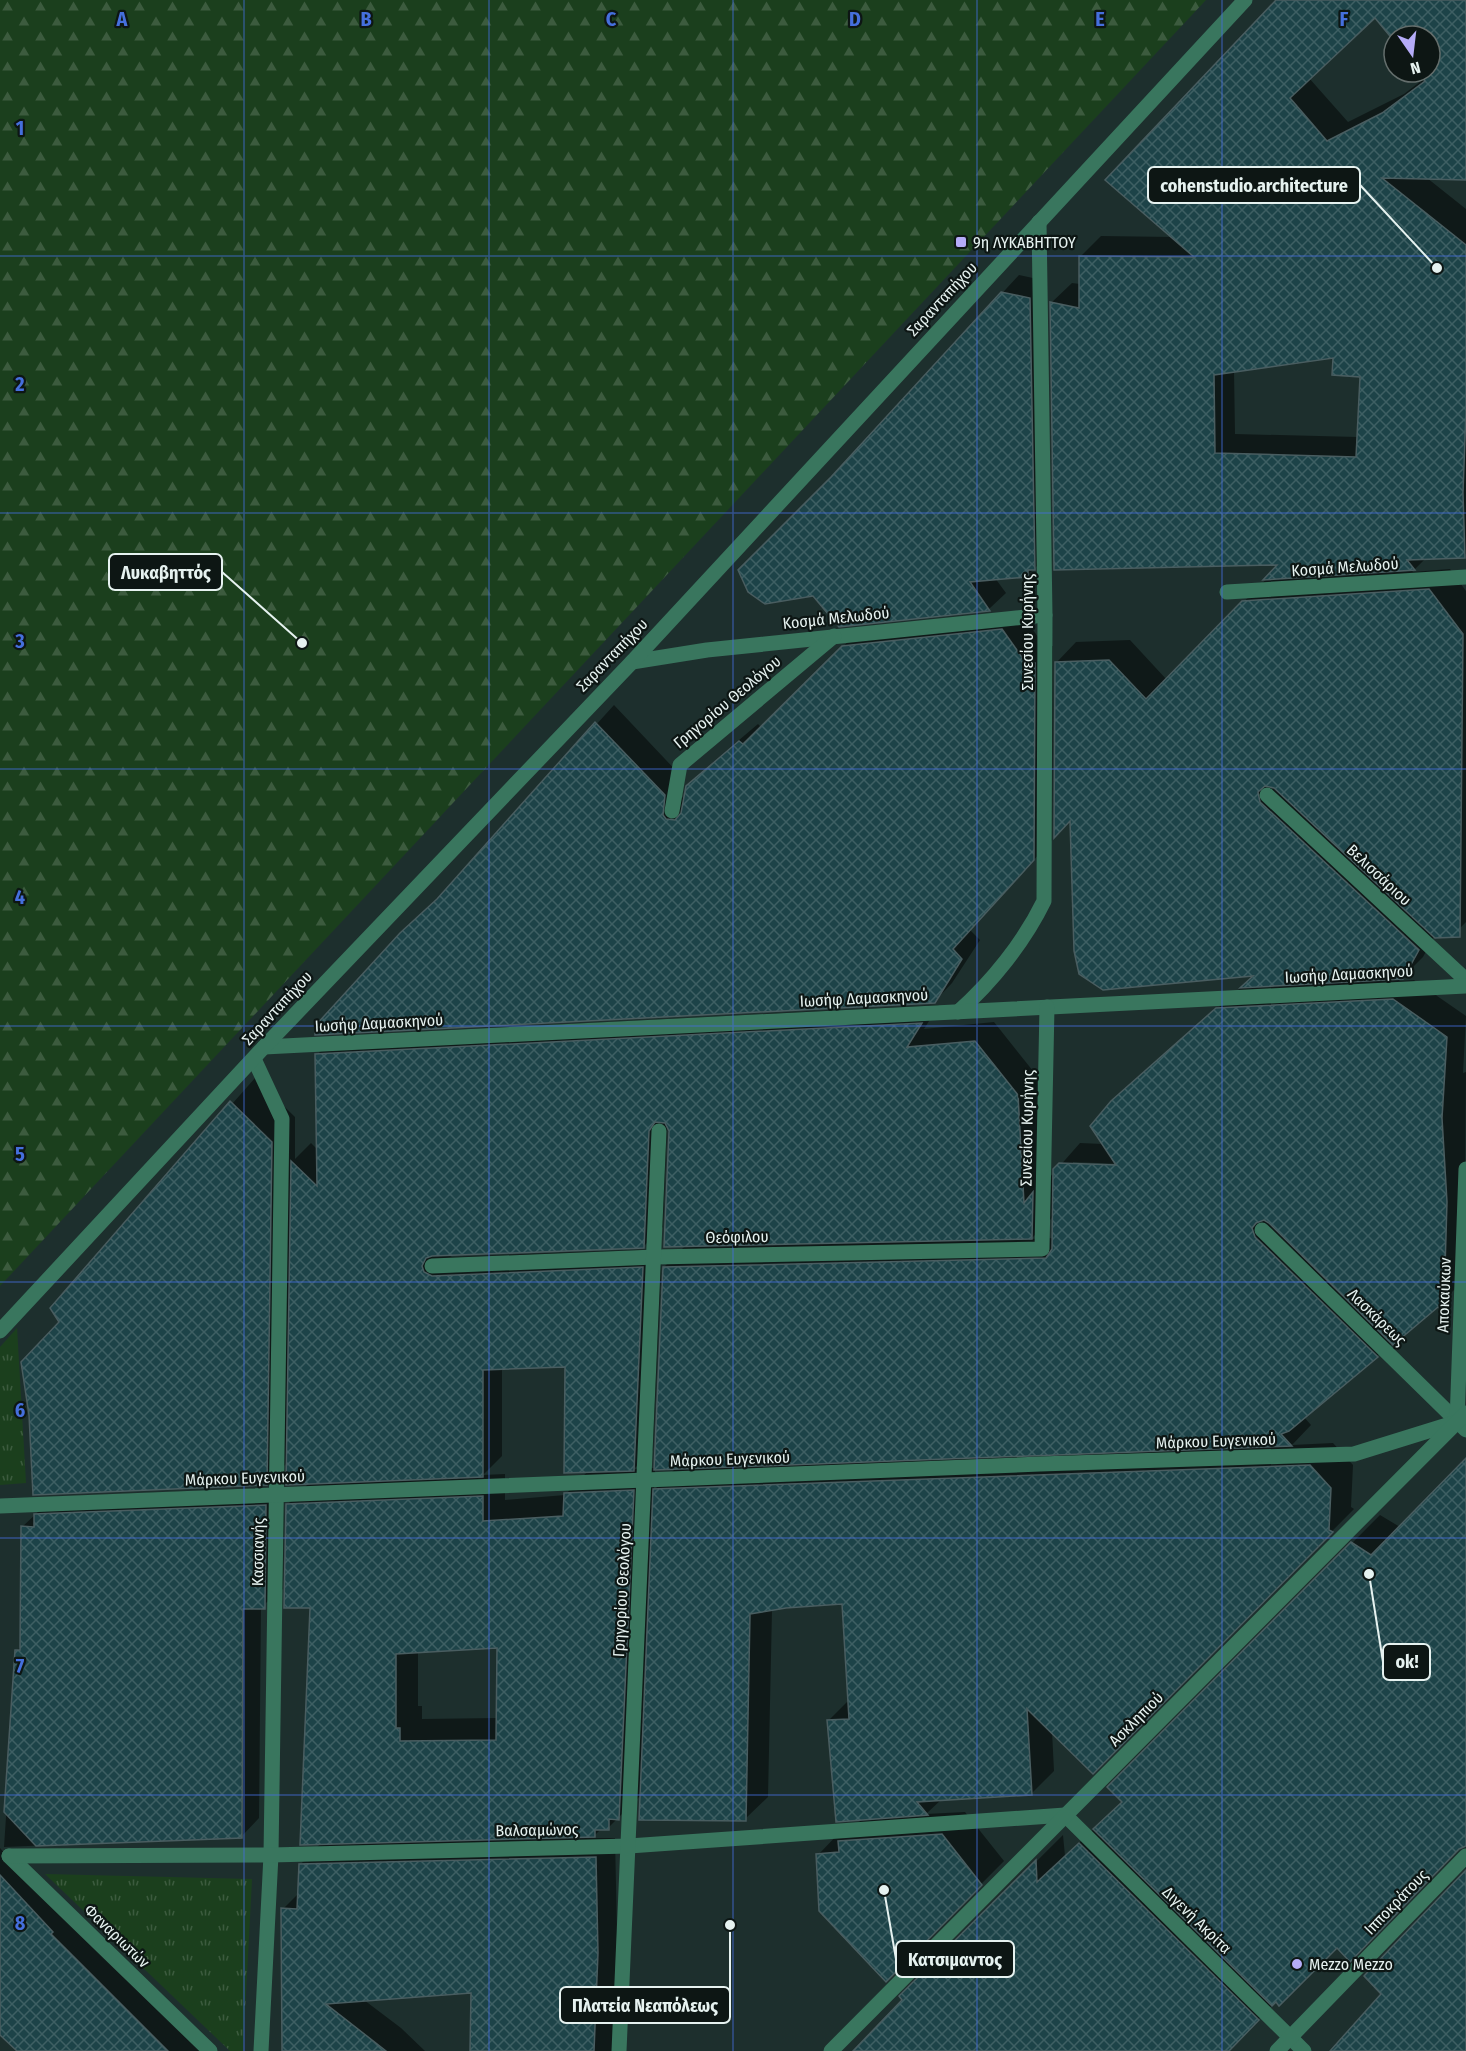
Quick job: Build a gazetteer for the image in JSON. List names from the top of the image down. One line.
{"streets":{"street":["Σαρανταπήχου","Κοσμά Μελωδού","Συνεσίου Κυρήνης","Γρηγορίου Θεολόγου","Βελισσάριου","Ιωσήφ Δαμασκηνού","Θεόφιλου","Αποκαύκων","Λασκάρεως","Μάρκου Ευγενικού","Κασσιανής","Ασκληπιού","Βαλσαμώνος","Ιπποκράτους","Διγενή Ακρίτα","Φαναριωτών"]},"crossings":[["Σαρανταπήχου","Κοσμά Μελωδού"],["Σαρανταπήχου","Συνεσίου Κυρήνης"],["Σαρανταπήχου","Ιωσήφ Δαμασκηνού"],["Σαρανταπήχου","Κασσιανής"],["Κοσμά Μελωδού","Συνεσίου Κυρήνης"],["Κοσμά Μελωδού","Γρηγορίου Θεολόγου"],["Συνεσίου Κυρήνης","Ιωσήφ Δαμασκηνού"],["Συνεσίου Κυρήνης","Θεόφιλου"],["Γρηγορίου Θεολόγου","Θεόφιλου"],["Γρηγορίου Θεολόγου","Μάρκου Ευγενικού"],["Γρηγορίου Θεολόγου","Βαλσαμώνος"],["Ιωσήφ Δαμασκηνού","Κασσιανής"],["Αποκαύκων","Λασκάρεως"],["Αποκαύκων","Μάρκου Ευγενικού"],["Αποκαύκων","Ασκληπιού"],["Λασκάρεως","Μάρκου Ευγενικού"],["Λασκάρεως","Ασκληπιού"],["Μάρκου Ευγενικού","Κασσιανής"],["Μάρκου Ευγενικού","Ασκληπιού"],["Κασσιανής","Βαλσαμώνος"],["Ασκληπιού","Βαλσαμώνος"],["Ασκληπιού","Διγενή Ακρίτα"],["Βαλσαμώνος","Διγενή Ακρίτα"],["Βαλσαμώνος","Φαναριωτών"],["Ιπποκράτους","Διγενή Ακρίτα"]],"places":{"transit":["9η ΛΥΚΑΒΗΤΤΟΥ"],"other":["cohenstudio.architecture","Λυκαβηττός","ok!","Κατσιμαντος","Πλατεία Νεαπόλεως","Mezzo Mezzo"]},"north":"bottom","grid":{"columns":["A","B","C","D","E","F"],"rows":["1","2","3","4","5","6","7","8"]}}
